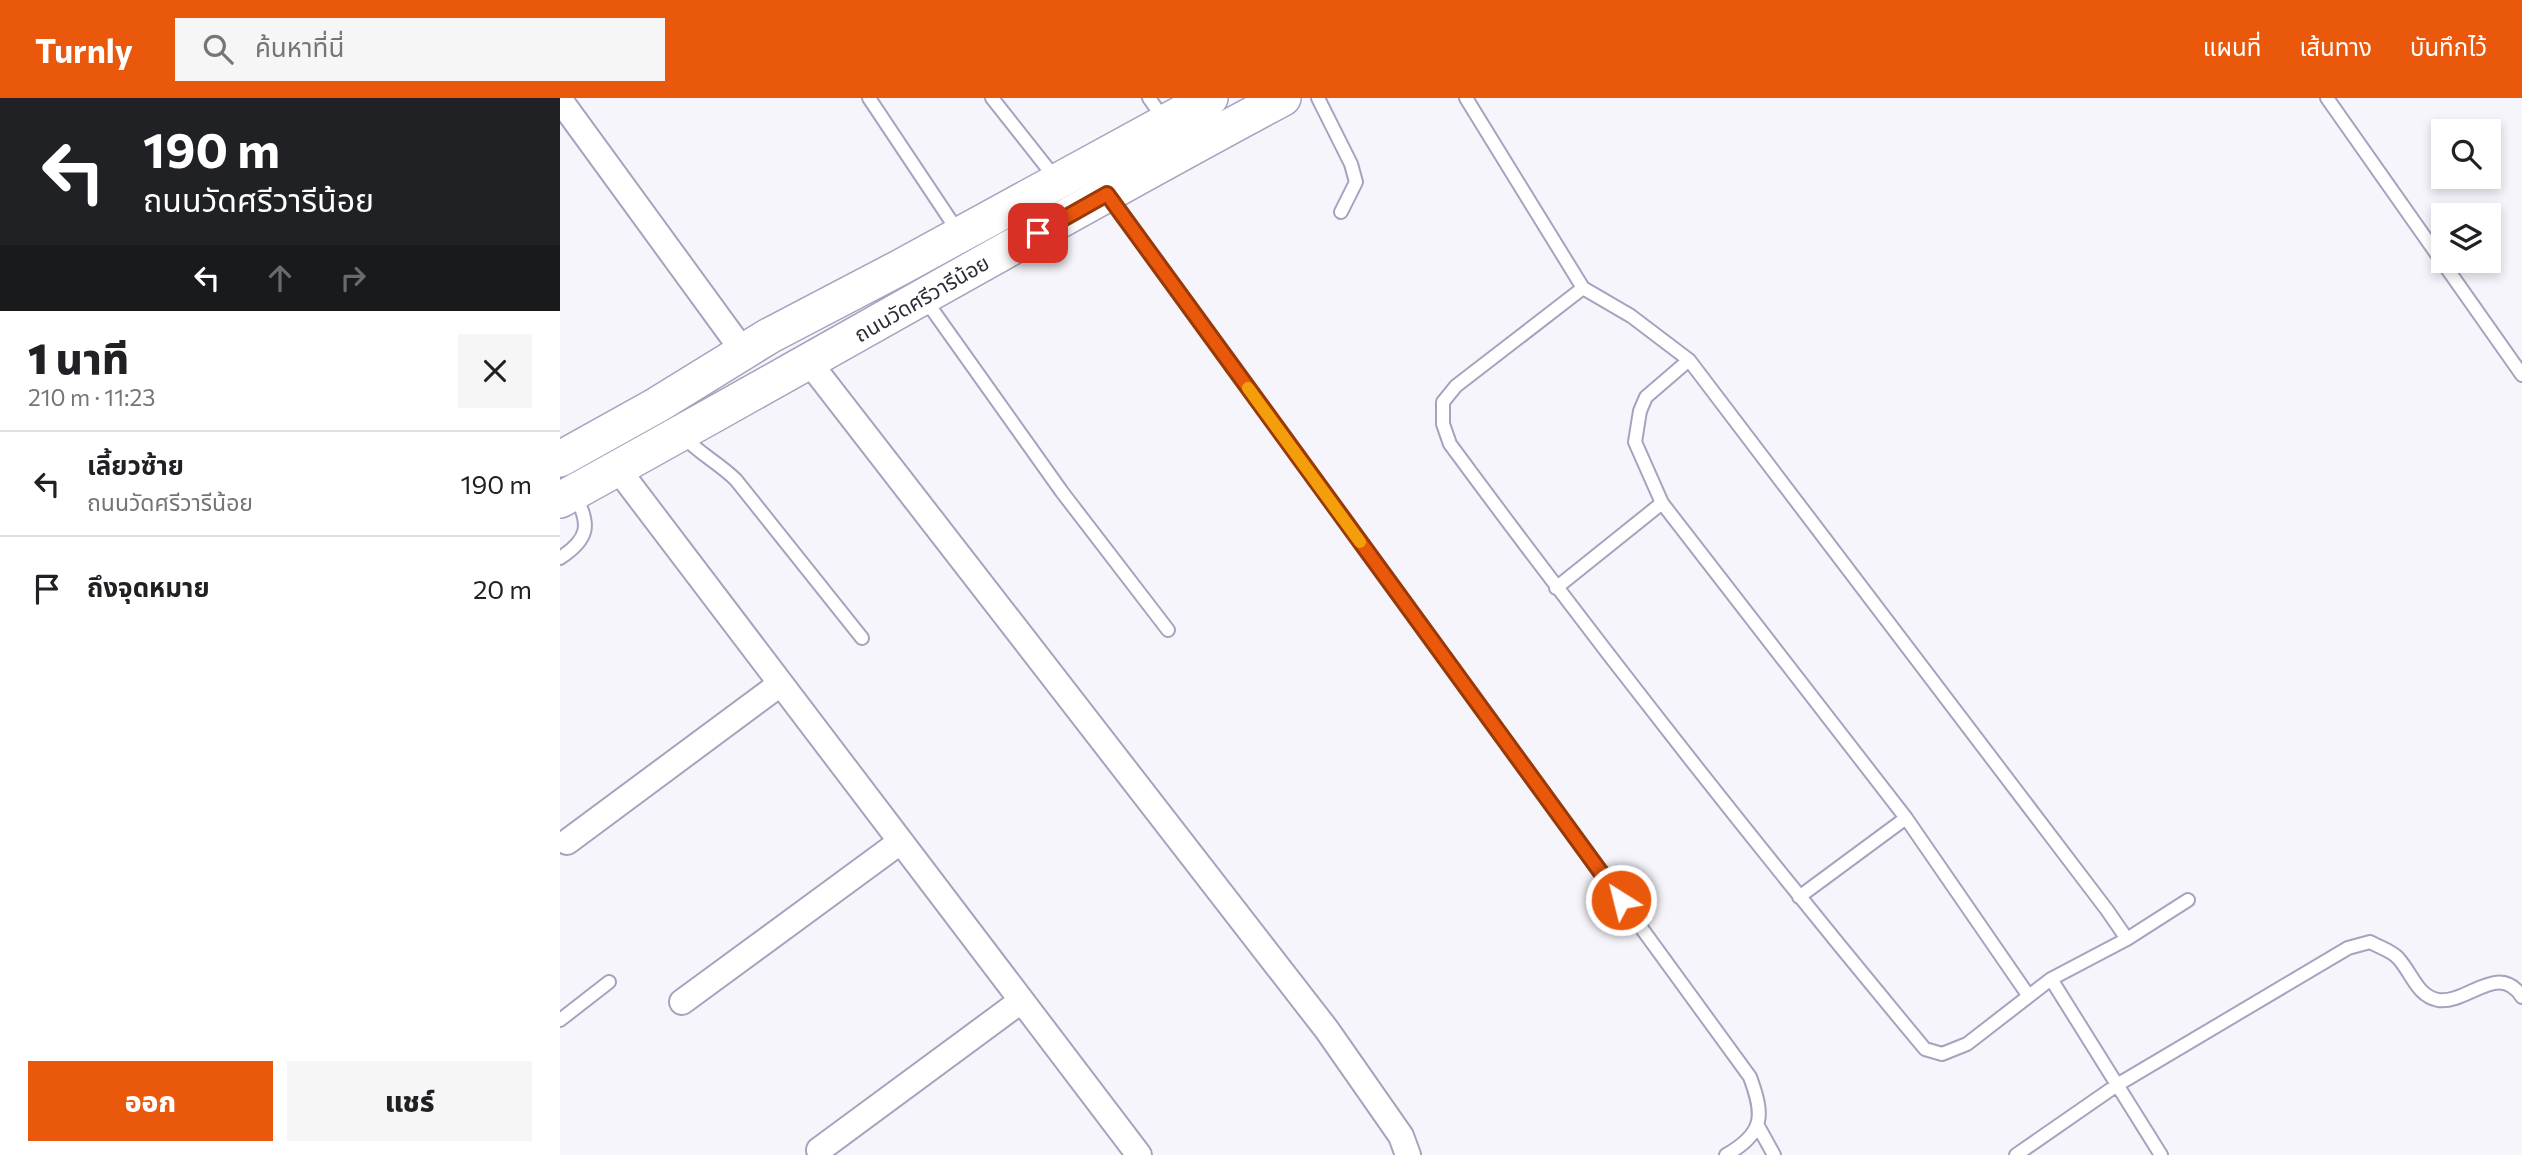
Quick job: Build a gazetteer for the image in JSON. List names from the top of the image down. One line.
{"streets":{"main road":["ถนนวัดศรีวารีน้อย"]},"page":{"header":"Turnly","search":"ค้นหาที่นี่","nav":["แผนที่","เส้นทาง","บันทึกไว้"],"turn":["190 m","ถนนวัดศรีวารีน้อย"],"heading":["1 นาที","210 m · 11:23"],"list":[{"name":"เลี้ยวซ้าย","note":"ถนนวัดศรีวารีน้อย","value":"190 m"},{"name":"ถึงจุดหมาย","value":"20 m"}],"buttons":["ออก","แชร์"]}}
